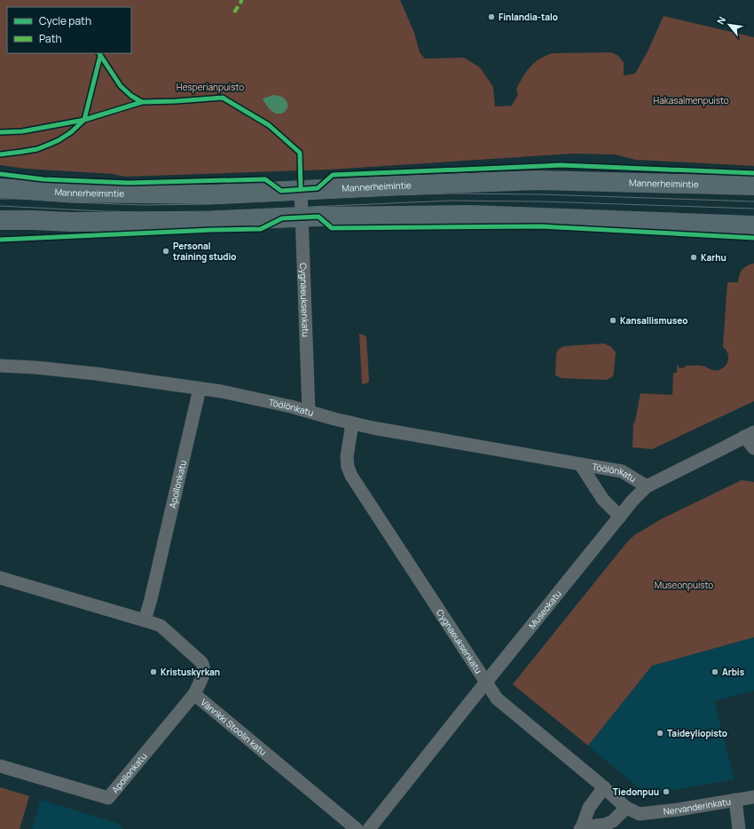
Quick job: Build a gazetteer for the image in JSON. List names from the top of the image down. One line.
{"streets":{"main road":["Mannerheimintie"],"street":["Cygnaeuksenkatu","Töölönkatu","Apollonkatu","Museokatu","Vänrikki Stoolin katu","Nervanderinkatu"]},"crossings":[["Mannerheimintie","Cygnaeuksenkatu"],["Cygnaeuksenkatu","Töölönkatu"],["Cygnaeuksenkatu","Museokatu"],["Cygnaeuksenkatu","Nervanderinkatu"],["Töölönkatu","Apollonkatu"],["Töölönkatu","Museokatu"],["Apollonkatu","Vänrikki Stoolin katu"]],"parks":["Hesperianpuisto","Hakasalmenpuisto","Museonpuisto"],"places":["Finlandia-talo","Personal training studio","Karhu","Kansallismuseo","Kristuskyrkan","Arbis","Taideyliopisto","Tiedonpuu"],"legend":["Cycle path","Path"],"north":"top left"}
